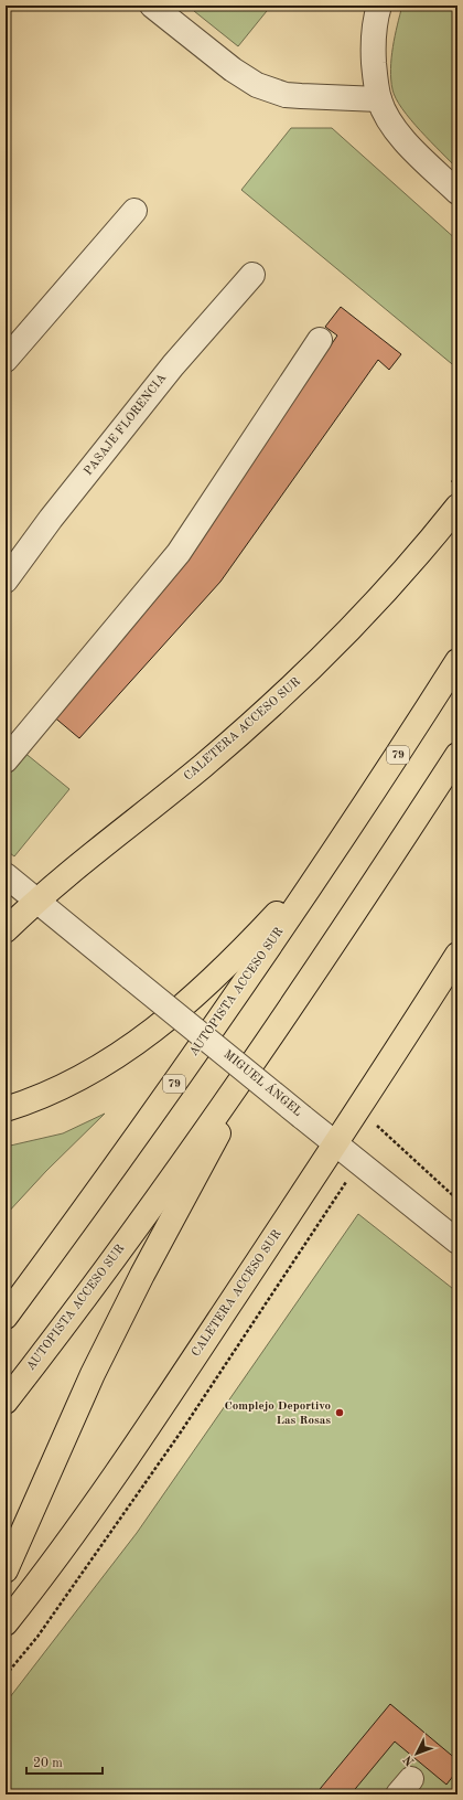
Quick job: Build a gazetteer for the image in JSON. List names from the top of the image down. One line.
{"streets":{"main road":["CALETERA ACCESO SUR","79","AUTOPISTA ACCESO SUR"],"street":["PASAJE FLORENCIA","MIGUEL ÁNGEL"]},"crossings":[["CALETERA ACCESO SUR","MIGUEL ÁNGEL"]],"places":["Complejo Deportivo Las Rosas"],"scale_bar":"20 m","north":"bottom left"}
